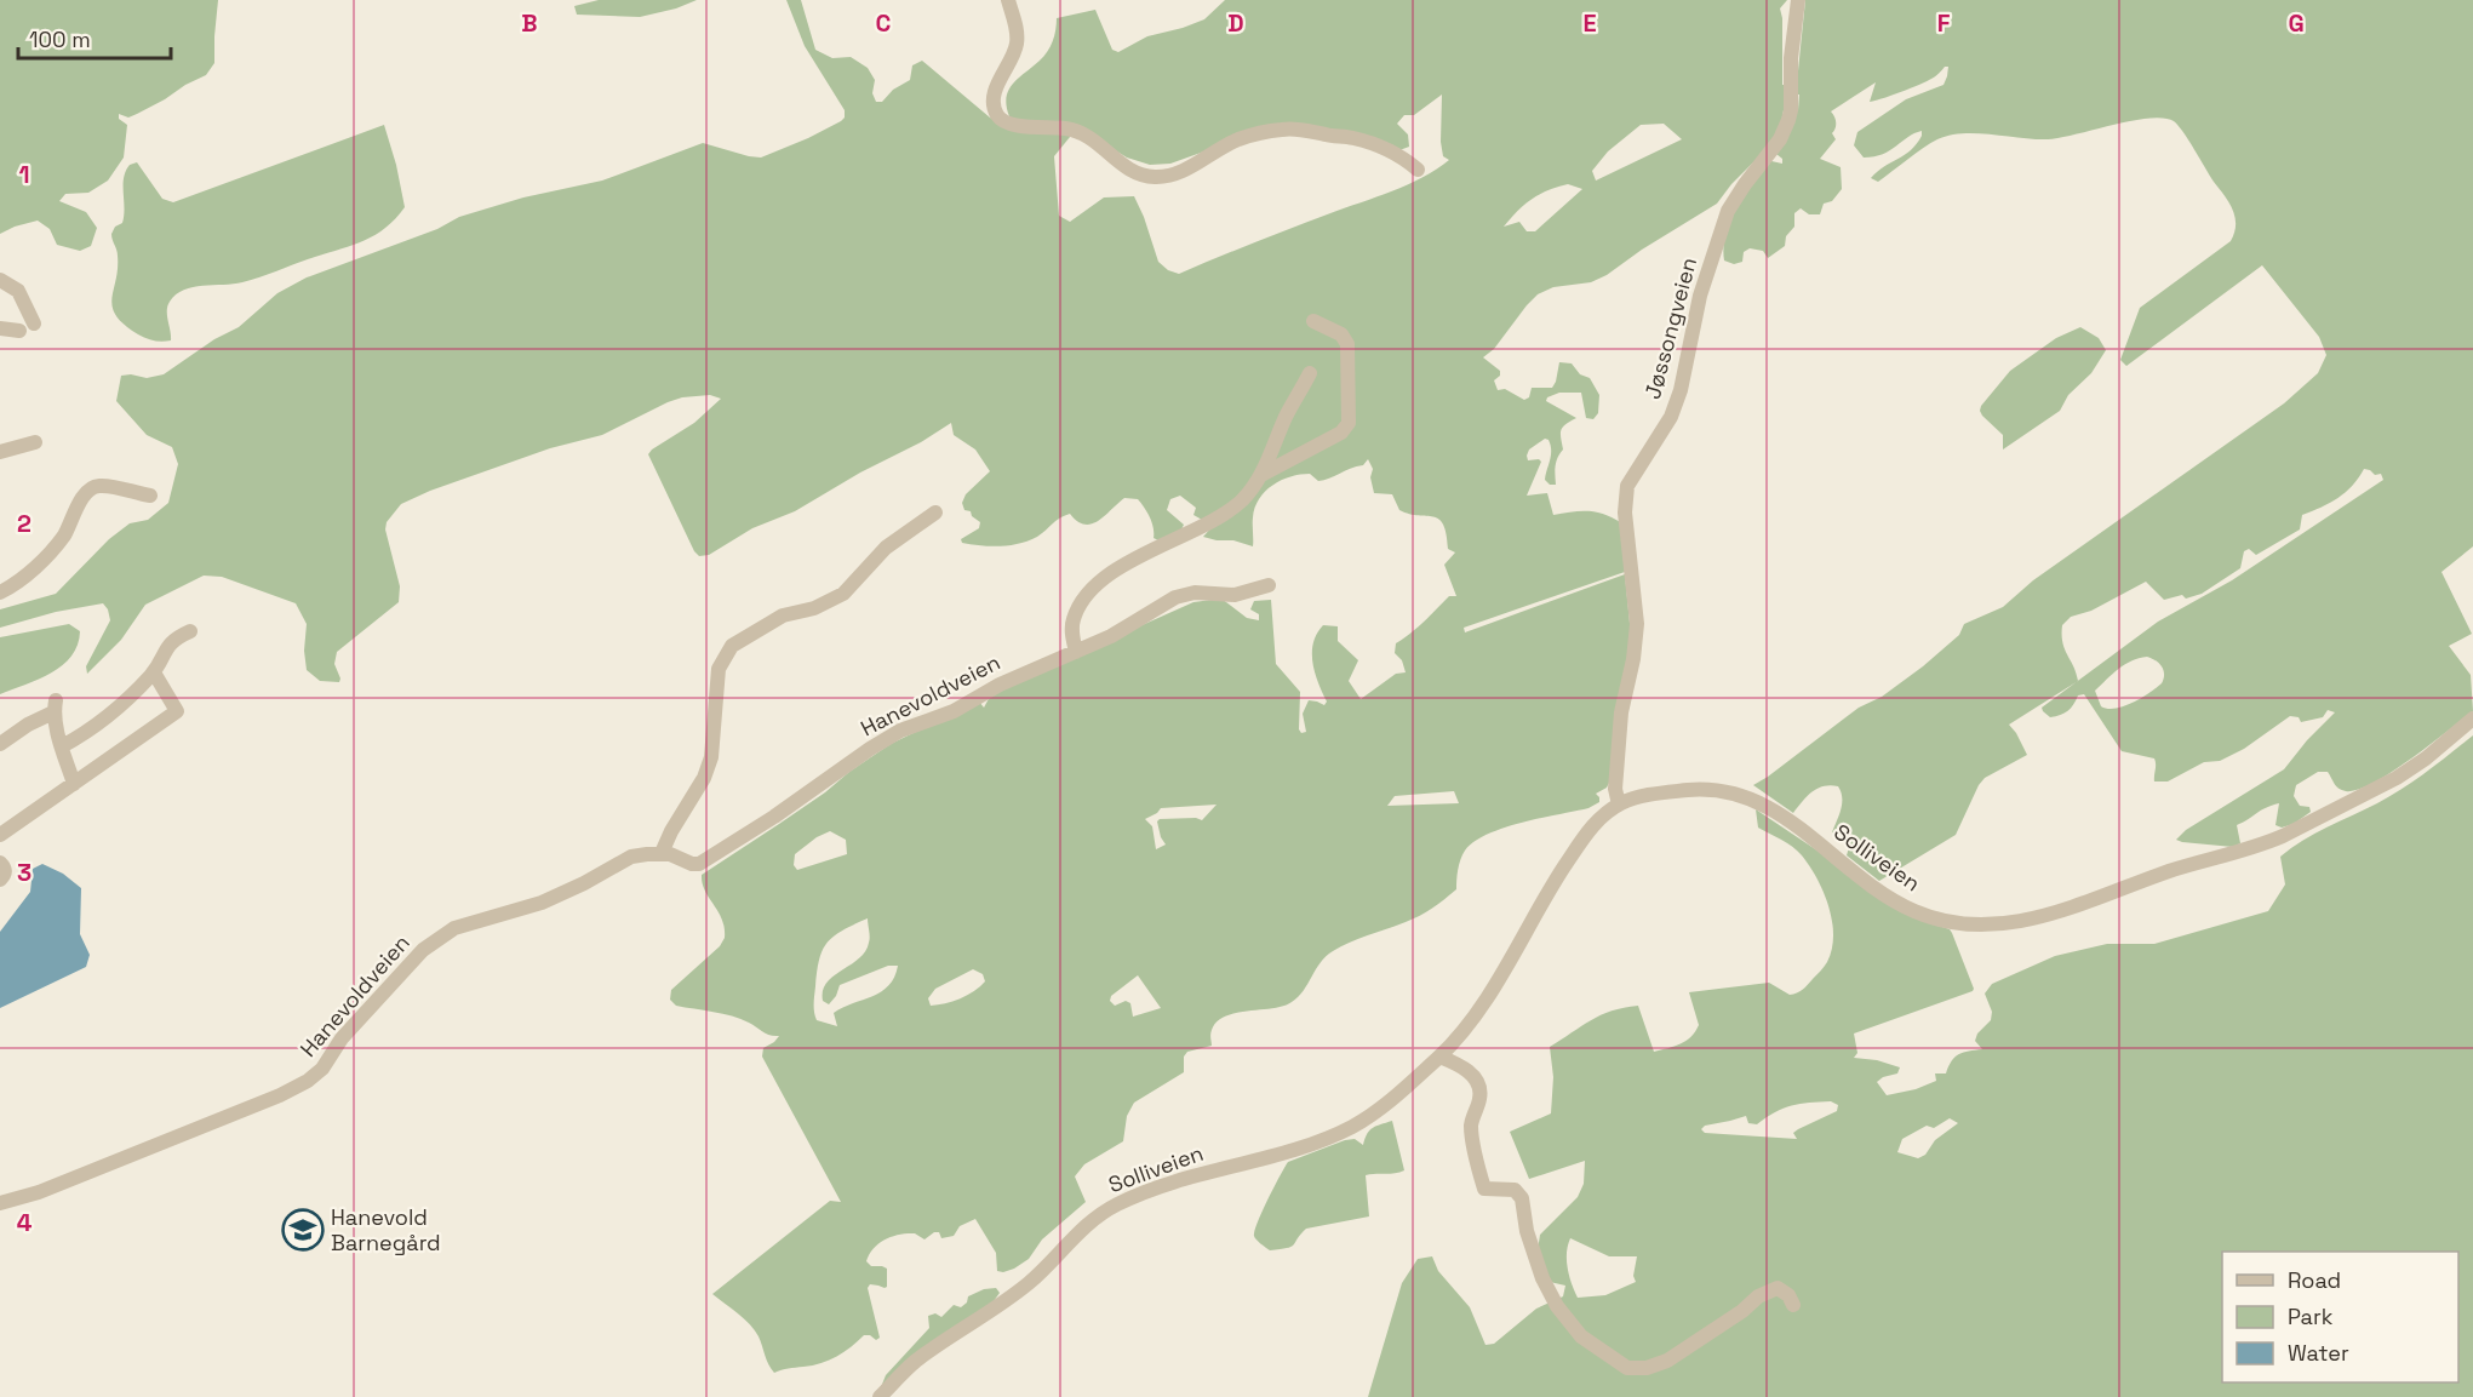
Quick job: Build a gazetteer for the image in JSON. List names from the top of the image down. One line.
{"streets":{"street":["Jøssongveien","Hanevoldveien","Solliveien"]},"crossings":[["Jøssongveien","Solliveien"]],"places":{"school or university":["Hanevold Barnegård"]},"legend":["Road","Park","Water"],"scale_bar":"100 m","grid":{"columns":["B","C","D","E","F","G"],"rows":["1","2","3","4"]}}
